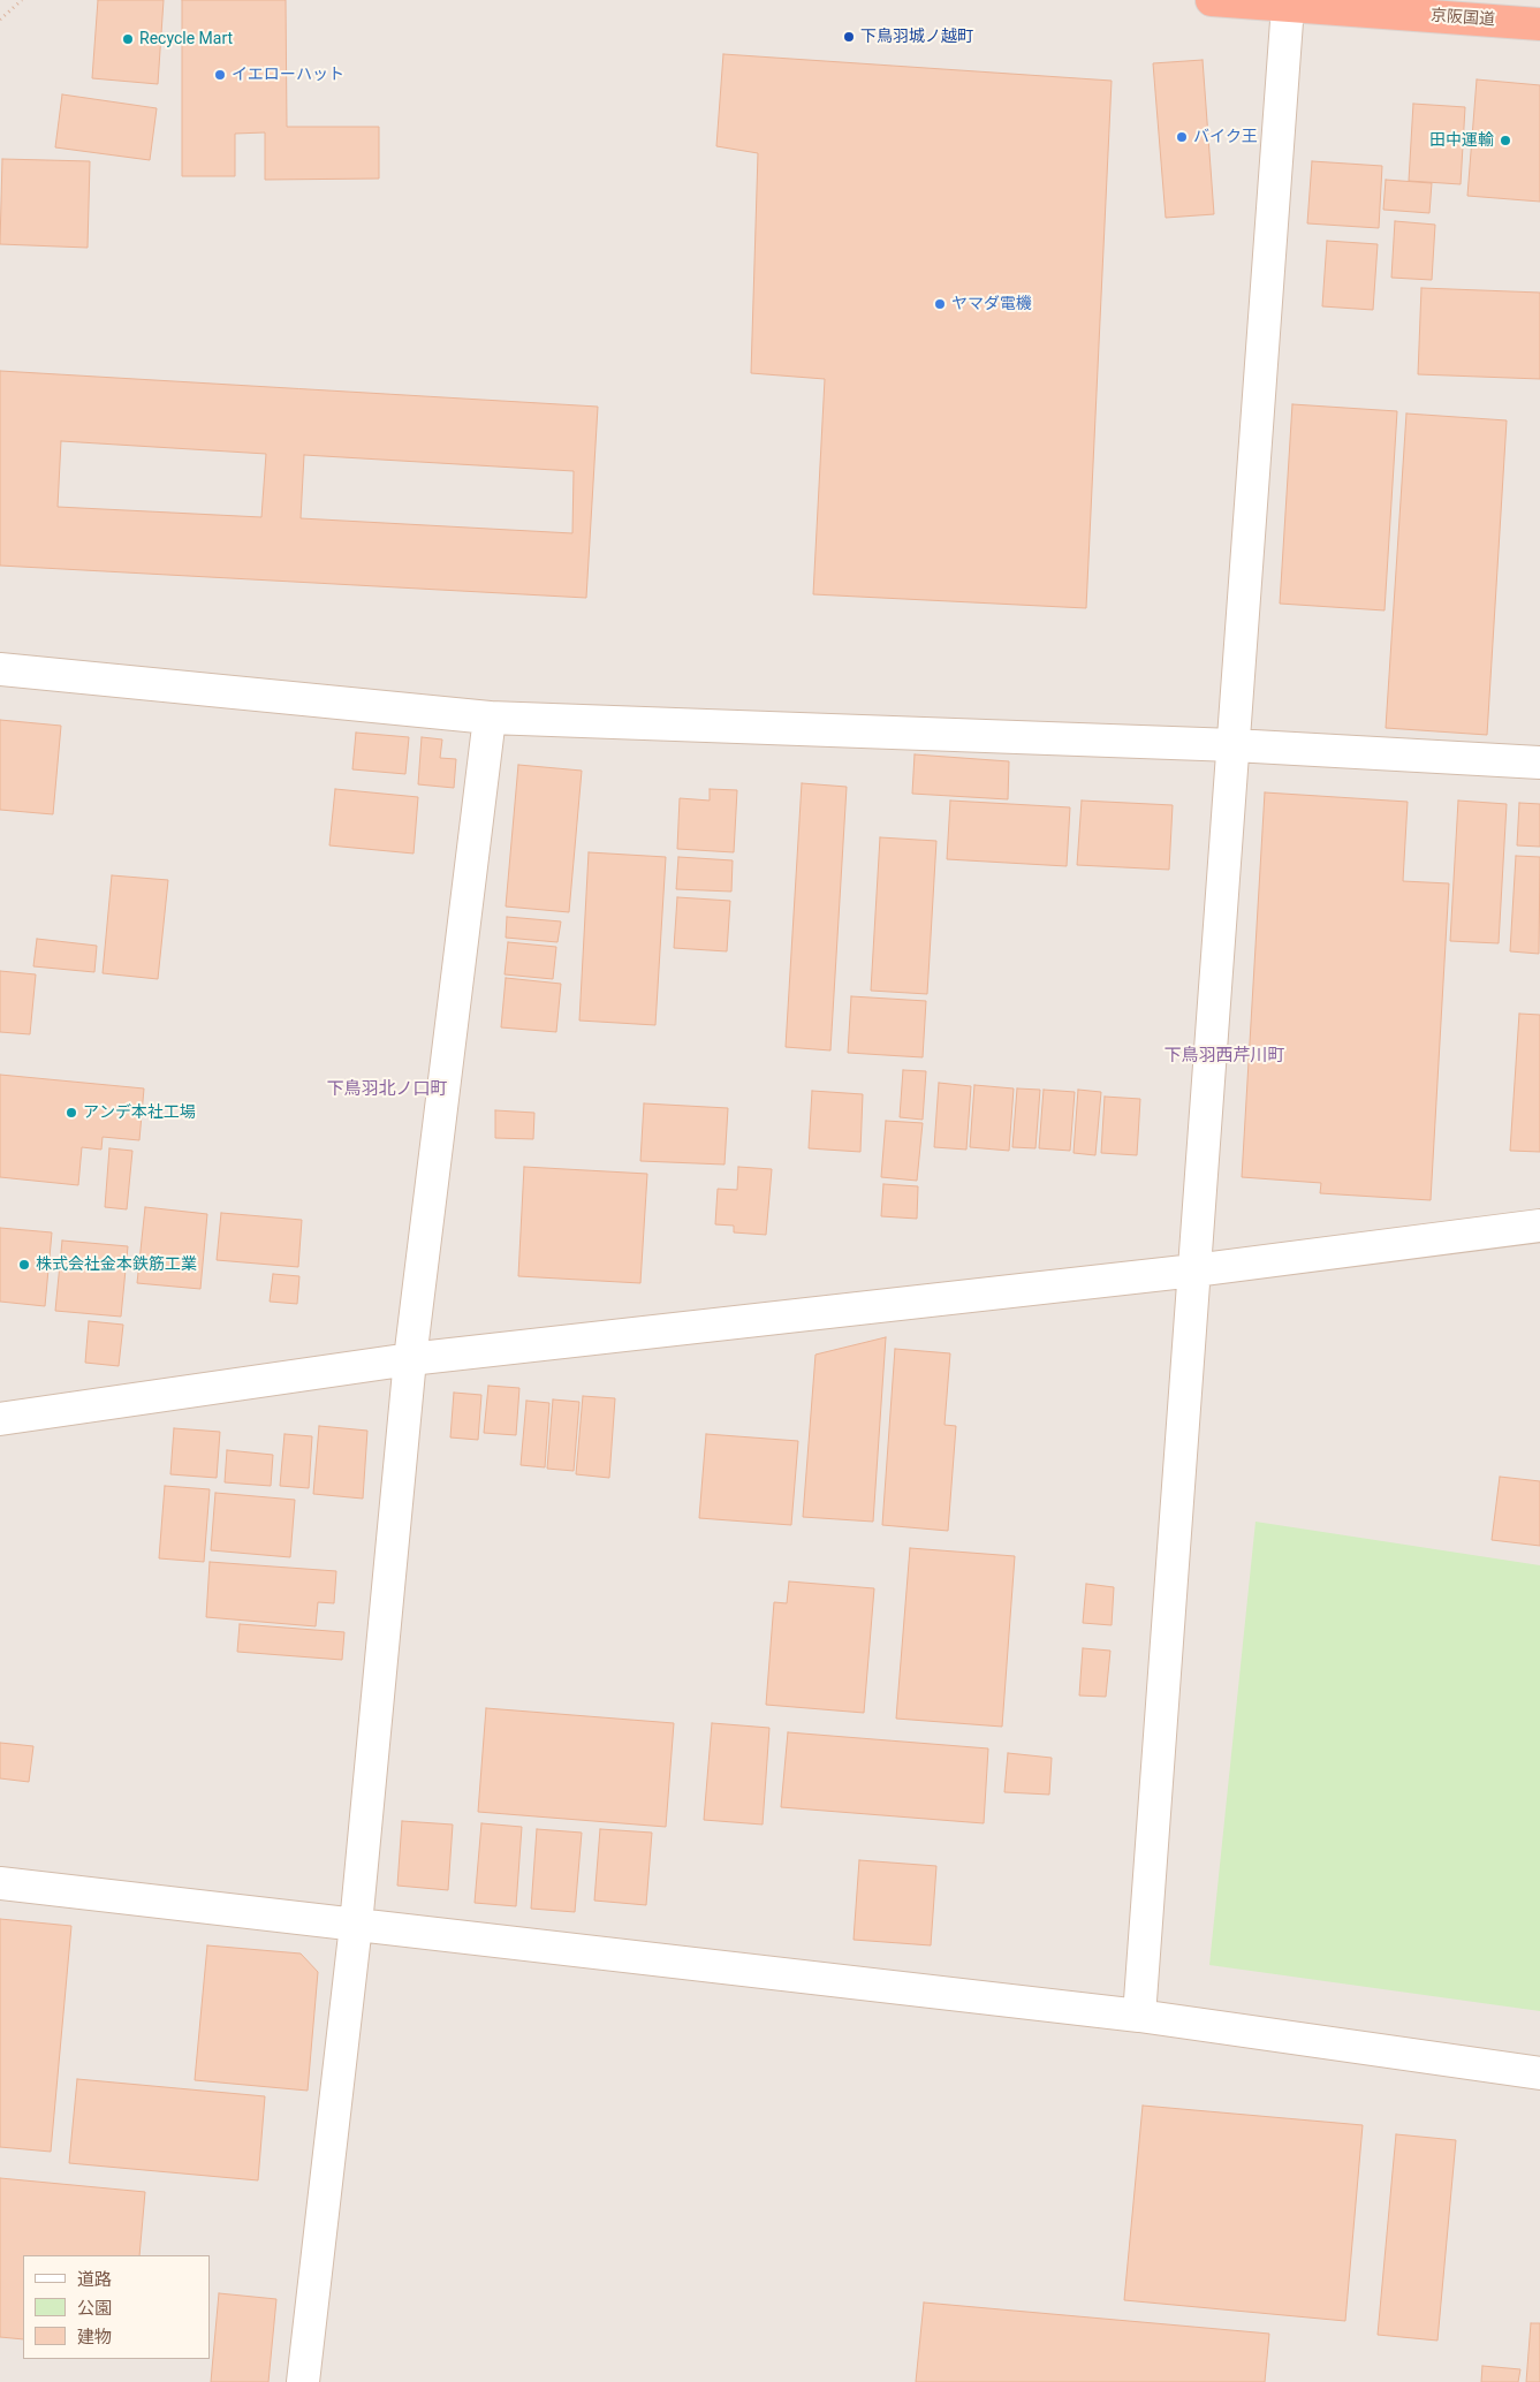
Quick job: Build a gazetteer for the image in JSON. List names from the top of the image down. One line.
{"streets":{"highway":["京阪国道"]},"districts":["下鳥羽西芹川町","下鳥羽北ノ口町"],"places":["下鳥羽城ノ越町","Recycle Mart","イエローハット","バイク王","田中運輸","ヤマダ電機","アンデ本社工場","株式会社金本鉄筋工業"],"legend":["道路","公園","建物"]}
